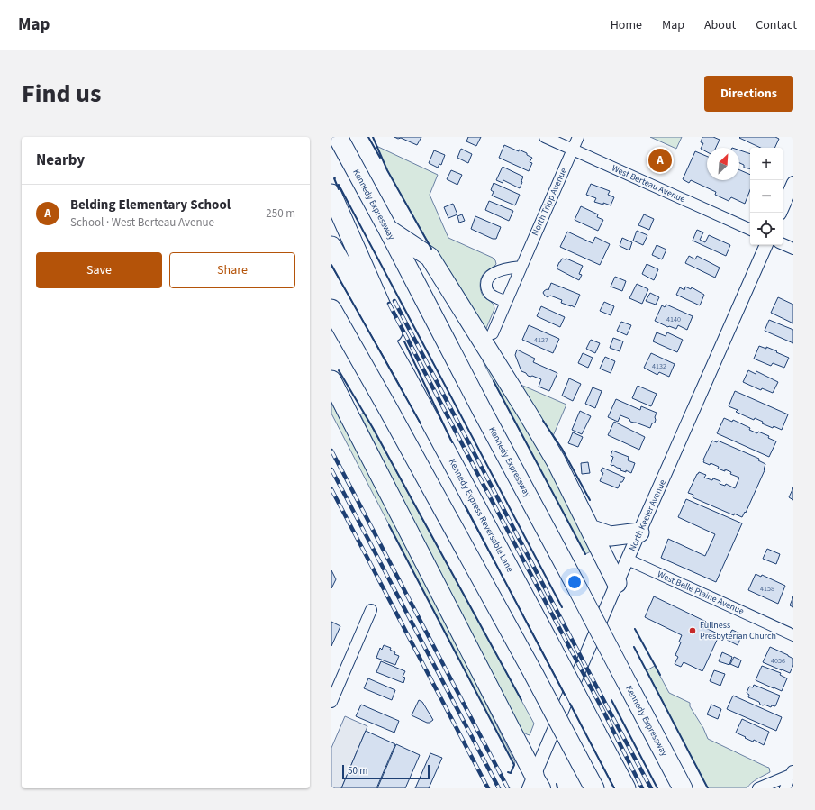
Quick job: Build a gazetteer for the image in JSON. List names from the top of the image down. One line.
{"streets":{"highway":["Kennedy Expressway","Kennedy Express Reversable Lane"],"street":["West Berteau Avenue","North Tripp Avenue","North Keeler Avenue","West Belle Plaine Avenue"]},"crossings":[["West Berteau Avenue","North Tripp Avenue"],["North Keeler Avenue","West Belle Plaine Avenue"]],"places":["Fullness Presbyterian Church"],"house_numbers":["4140","4127","4132","4158","4056"],"scale_bar":"50 m","north":"top right","page":{"header":"Map","nav":["Home","Map","About","Contact"],"title":"Find us","buttons":["Directions",["Save","Share"]],"heading":"Nearby","pins":"A","map_buttons":["+","−"],"list":[{"mark":"A","name":"Belding Elementary School","note":"School · West Berteau Avenue","value":"250 m"}],"scale":"50 m"}}
